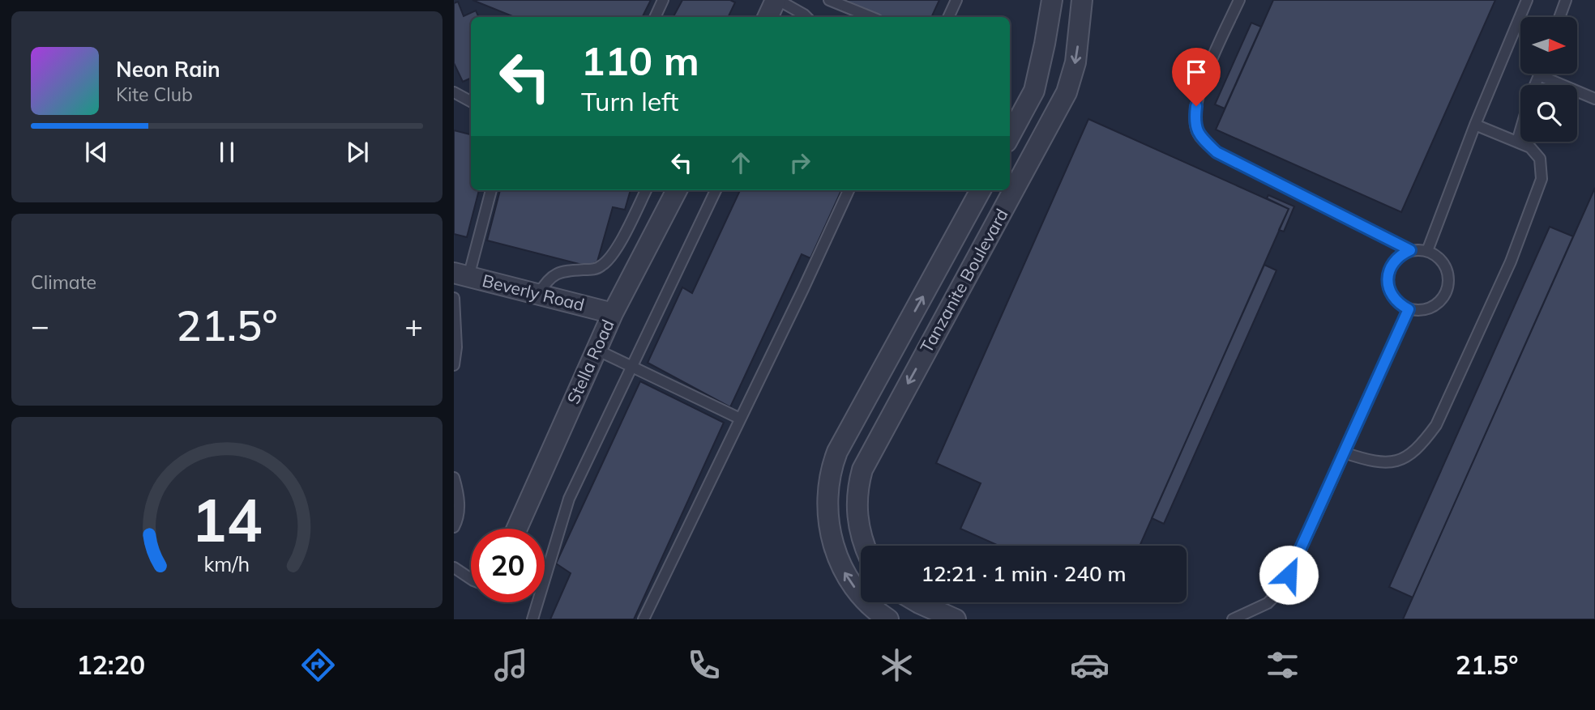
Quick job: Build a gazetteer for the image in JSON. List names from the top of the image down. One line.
{"streets":{"street":["Tanzanite Boulevard","Beverly Road","Stella Road"]},"crossings":[["Beverly Road","Stella Road"]],"north":"right","page":{"turn":["110 m","Turn left"],"song":["Neon Rain","Kite Club"],"tile":"Climate","heat":["−","21.5°","+"],"limit":"20","trip":"12:21 · 1 min · 240 m","tabs":["12:20","21.5°"],"gauge":["14","km/h"]}}
